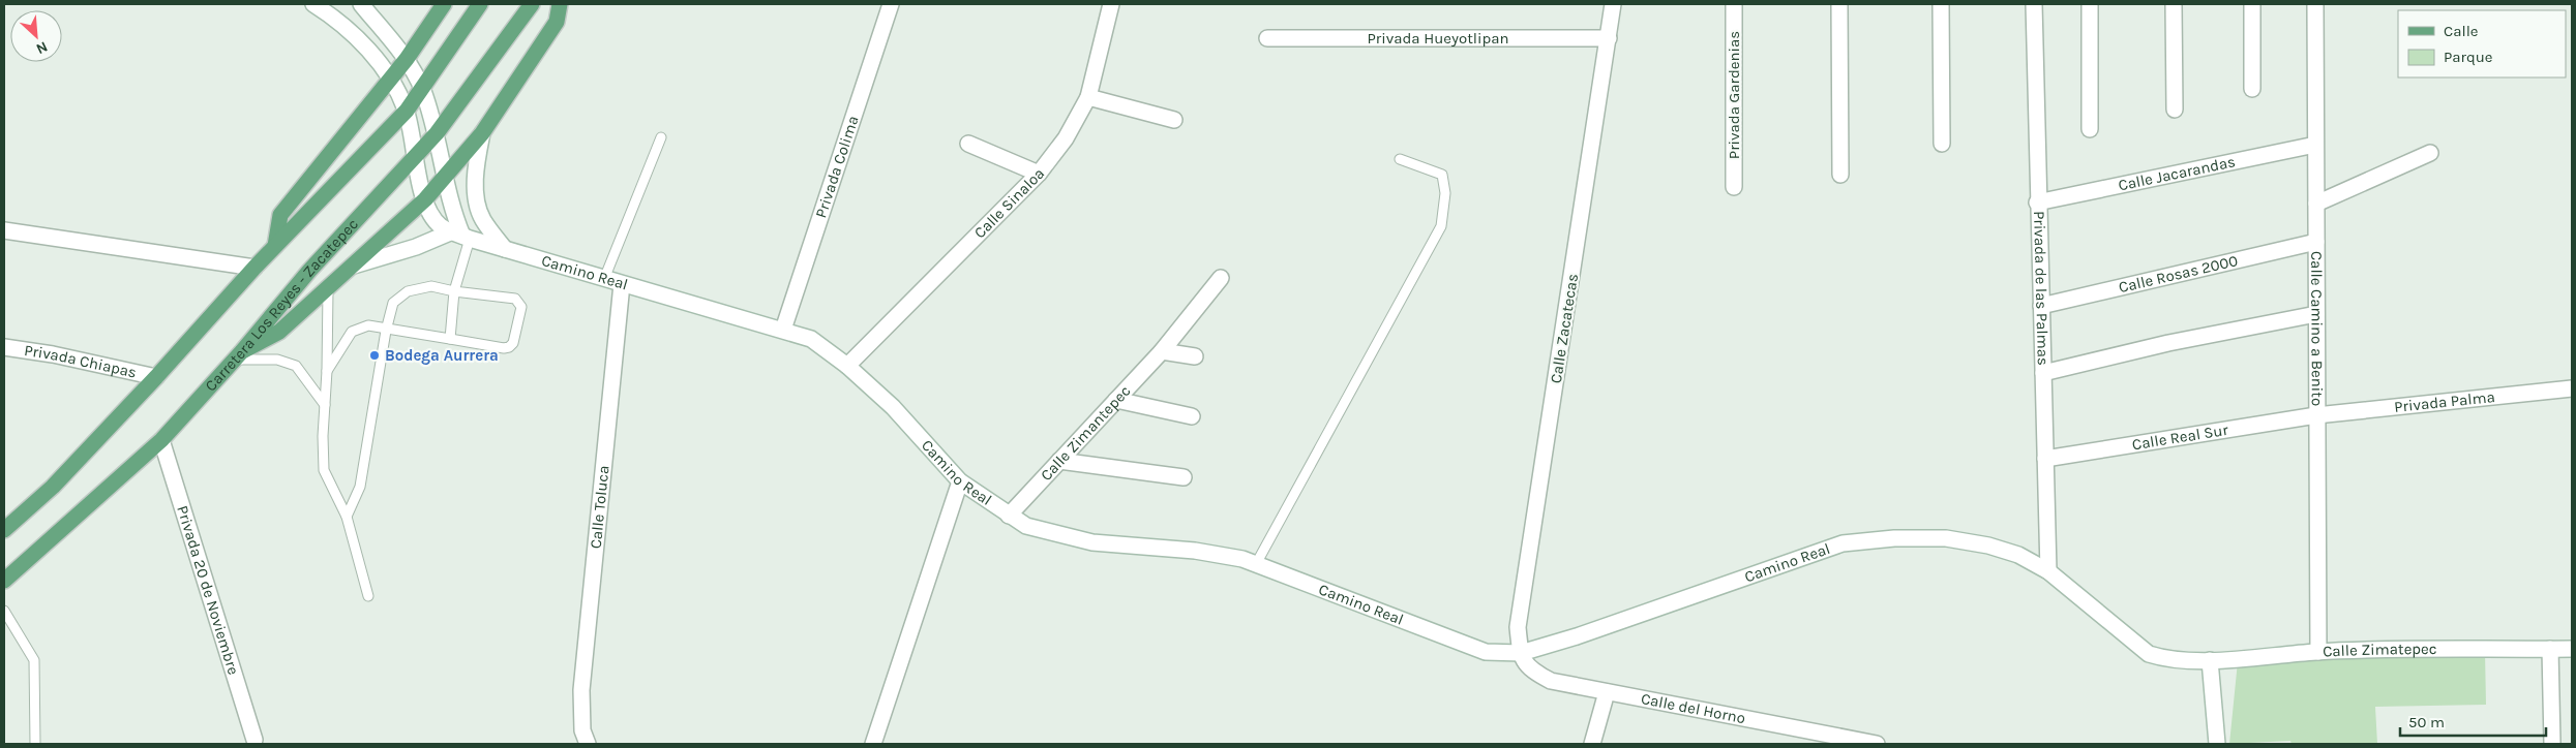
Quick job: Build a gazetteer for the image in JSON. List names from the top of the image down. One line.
{"streets":{"main road":["Carretera Los Reyes - Zacatepec"],"street":["Privada Hueyotlipan","Privada Gardenias","Privada Colima","Calle Jacarandas","Calle Sinaloa","Camino Real","Calle Rosas 2000","Privada de las Palmas","Calle Camino a Benito","Calle Zacatecas","Privada Chiapas","Privada Palma","Calle Zimantepec","Calle Real Sur","Calle Toluca","Privada 20 de Noviembre","Calle Zimatepec","Calle del Horno"]},"crossings":[["Privada Hueyotlipan","Calle Zacatecas"],["Privada Colima","Camino Real"],["Calle Jacarandas","Privada de las Palmas"],["Calle Jacarandas","Calle Camino a Benito"],["Calle Sinaloa","Camino Real"],["Camino Real","Privada de las Palmas"],["Camino Real","Calle Zacatecas"],["Camino Real","Calle Zimantepec"],["Camino Real","Calle Toluca"],["Camino Real","Calle Zimatepec"],["Camino Real","Calle del Horno"],["Calle Rosas 2000","Privada de las Palmas"],["Calle Rosas 2000","Calle Camino a Benito"],["Privada de las Palmas","Calle Real Sur"],["Carretera Los Reyes - Zacatepec","Privada 20 de Noviembre"],["Calle Camino a Benito","Privada Palma"],["Calle Camino a Benito","Calle Real Sur"],["Calle Camino a Benito","Calle Zimatepec"],["Calle Zacatecas","Calle del Horno"],["Privada Palma","Calle Real Sur"]],"places":["Bodega Aurrera"],"legend":["Calle","Parque"],"scale_bar":"50 m","north":"bottom right"}
